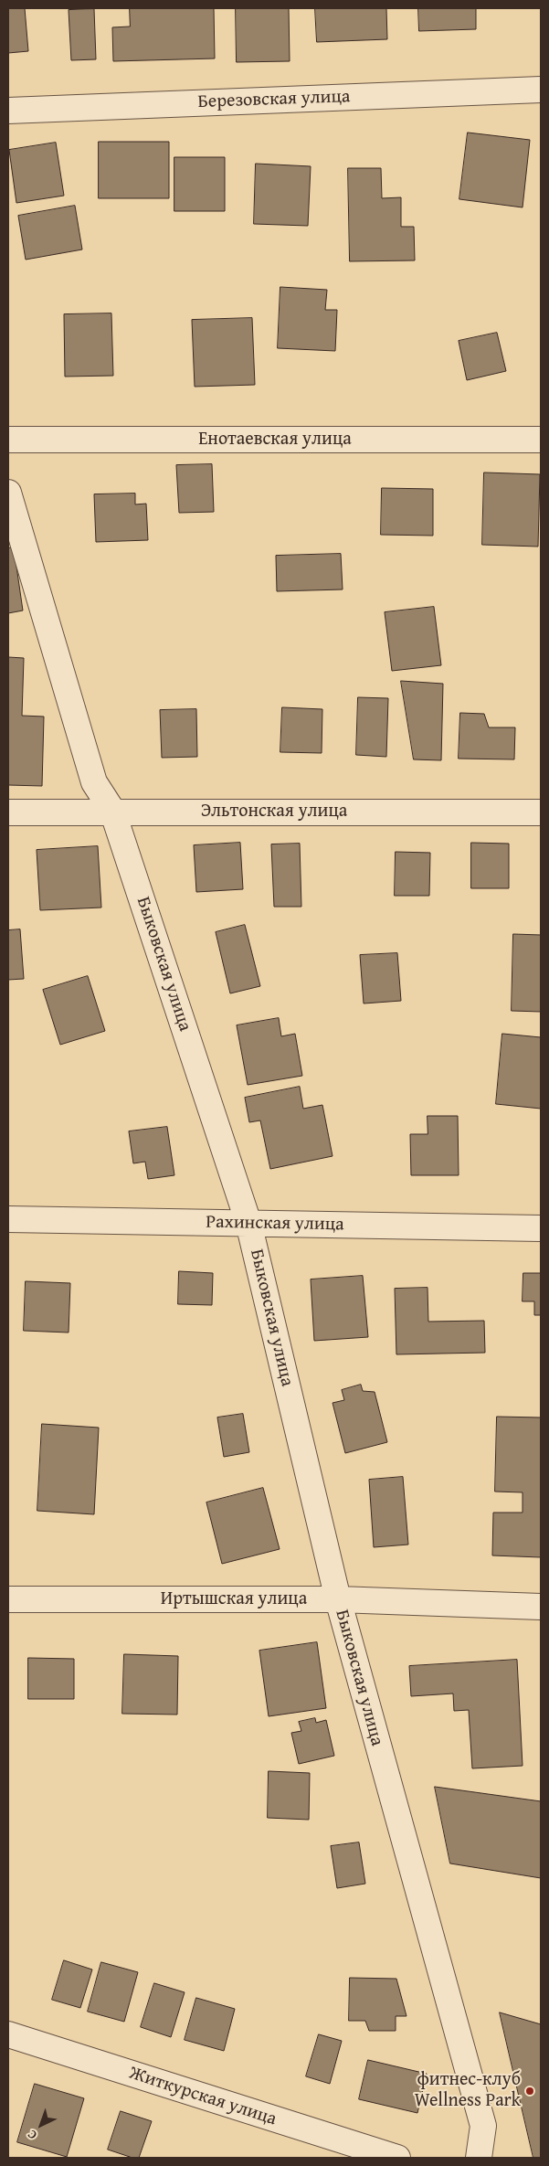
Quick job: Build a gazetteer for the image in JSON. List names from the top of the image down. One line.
{"streets":{"street":["Березовская улица","Енотаевская улица","Эльтонская улица","Быковская улица","Рахинская улица","Иртышская улица","Житкурская улица"]},"crossings":[["Эльтонская улица","Быковская улица"],["Быковская улица","Рахинская улица"],["Быковская улица","Иртышская улица"]],"places":["фитнес-клуб Wellness Park"],"north":"bottom left"}
